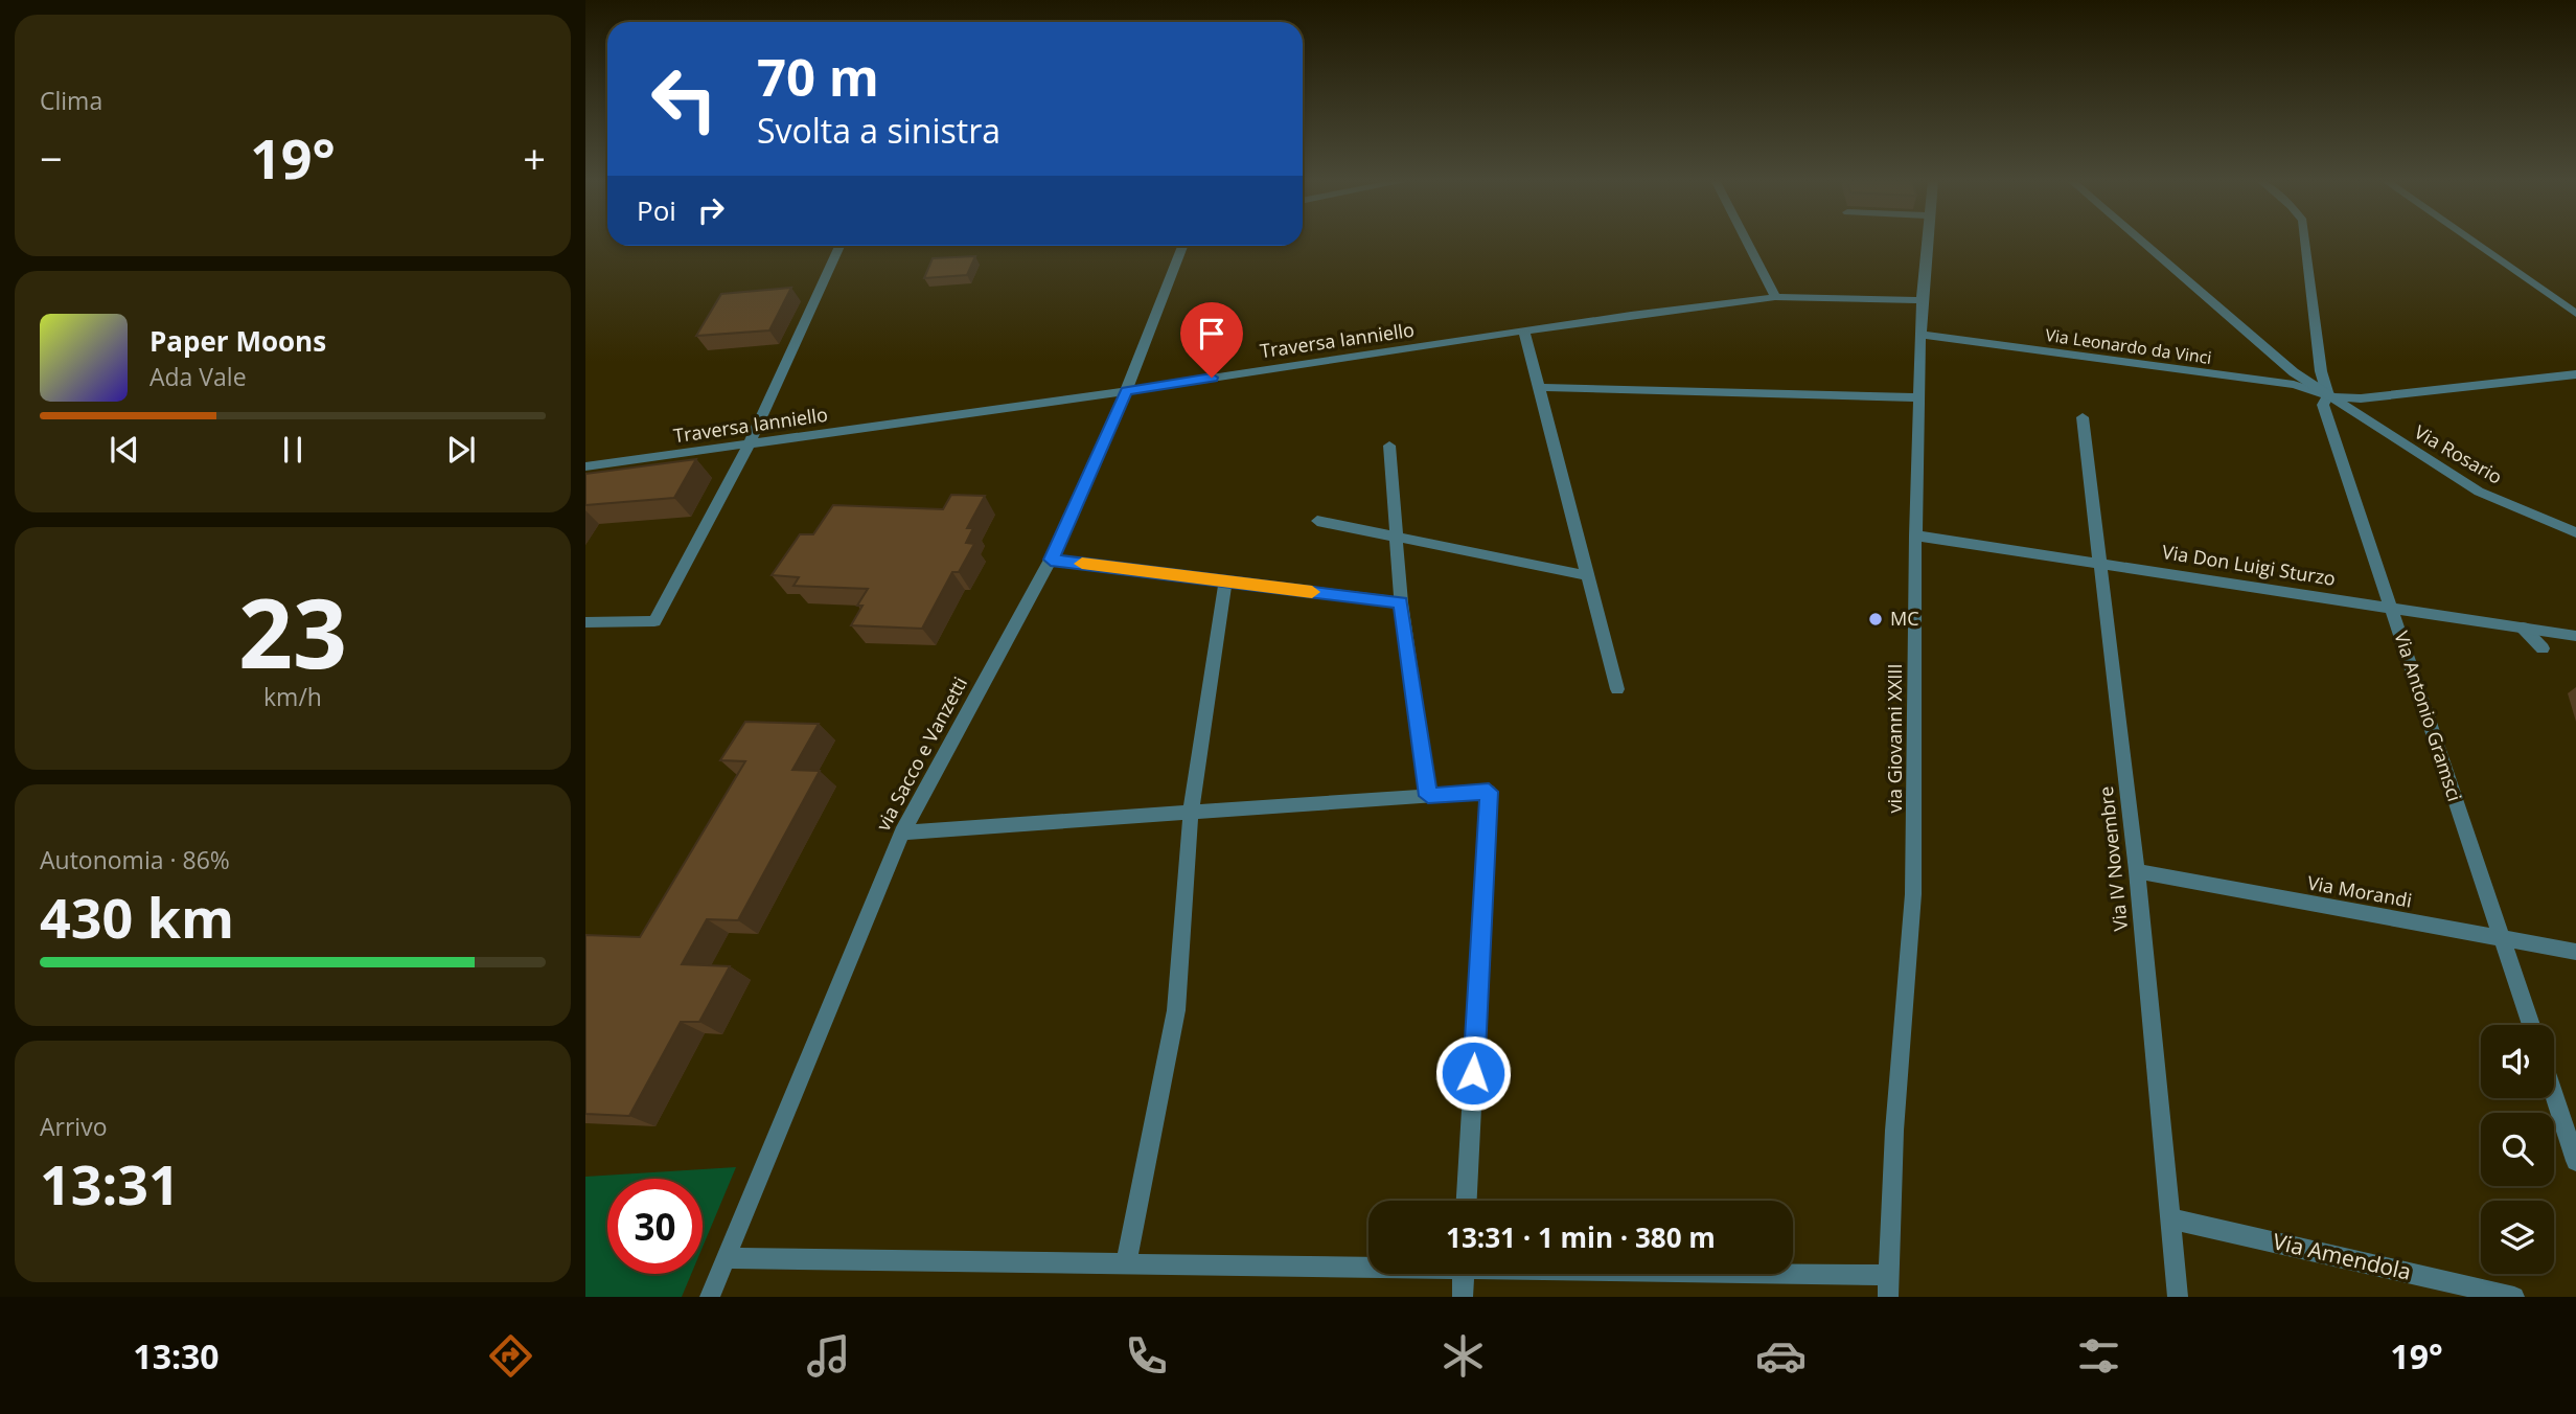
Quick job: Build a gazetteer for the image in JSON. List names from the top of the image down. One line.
{"streets":{"street":["Traversa Ianniello","Via Leonardo da Vinci","Via Rosario","Via Don Luigi Sturzo","Via Antonio Gramsci","via Giovanni XXIII","via Sacco e Vanzetti","Via IV Novembre","Via Morandi","Via Amendola"]},"crossings":[["Traversa Ianniello","via Giovanni XXIII"],["Traversa Ianniello","via Sacco e Vanzetti"],["Via Leonardo da Vinci","Via Rosario"],["Via Leonardo da Vinci","Via Antonio Gramsci"],["Via Leonardo da Vinci","via Giovanni XXIII"],["Via Rosario","Via Antonio Gramsci"],["Via Don Luigi Sturzo","Via Antonio Gramsci"],["Via Don Luigi Sturzo","via Giovanni XXIII"],["Via Don Luigi Sturzo","Via IV Novembre"],["Via Antonio Gramsci","Via Morandi"],["Via IV Novembre","Via Morandi"],["Via IV Novembre","Via Amendola"]],"places":["MC"],"page":{"tile":["Clima",["23","km/h"],["Autonomia · 86%","430 km"],["Arrivo","13:31"]],"turn":["70 m","Svolta a sinistra"],"heat":["−","19°","+"],"then":"Poi","song":["Paper Moons","Ada Vale"],"limit":"30","trip":"13:31 · 1 min · 380 m","tabs":["13:30","19°"]}}
